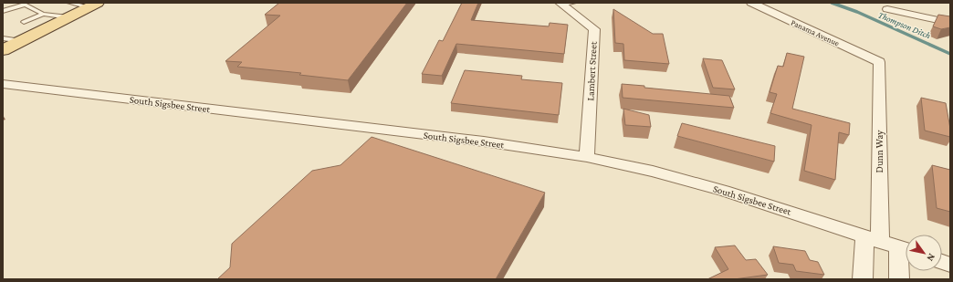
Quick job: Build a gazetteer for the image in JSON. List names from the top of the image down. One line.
{"streets":{"street":["Panama Avenue","Lambert Street","South Sigsbee Street","Dunn Way"]},"crossings":[["Panama Avenue","Dunn Way"],["Lambert Street","South Sigsbee Street"],["South Sigsbee Street","Dunn Way"]],"water":["Thompson Ditch"],"north":"bottom right"}
